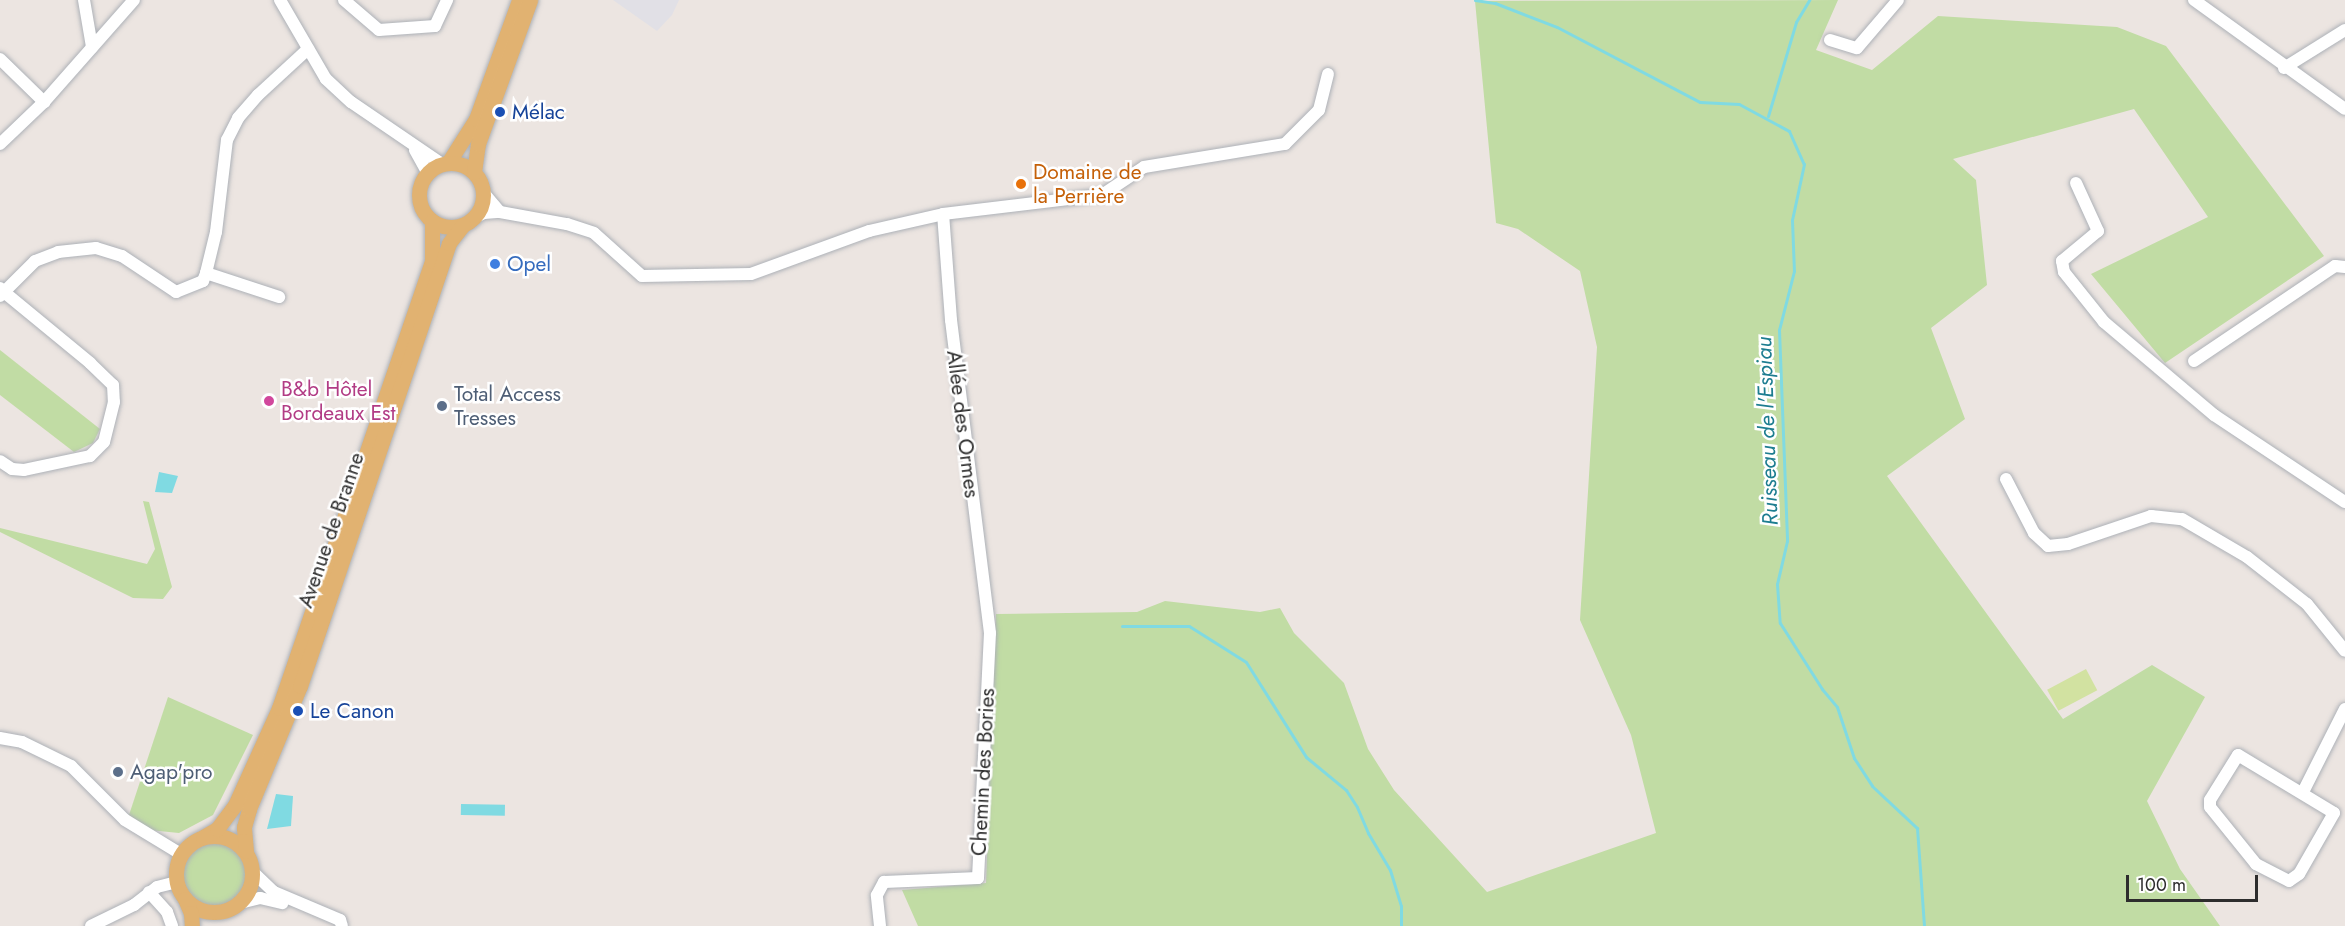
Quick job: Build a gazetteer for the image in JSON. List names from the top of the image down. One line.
{"streets":{"main road":["Avenue de Branne"],"street":["Allée des Ormes","Chemin des Bories"]},"crossings":[["Allée des Ormes","Chemin des Bories"]],"water":["Ruisseau de l'Espiau"],"places":["Mélac","Domaine de la Perrière","Opel","B&b Hôtel Bordeaux Est","Total Access Tresses","Le Canon","Agap'pro"],"scale_bar":"100 m"}
